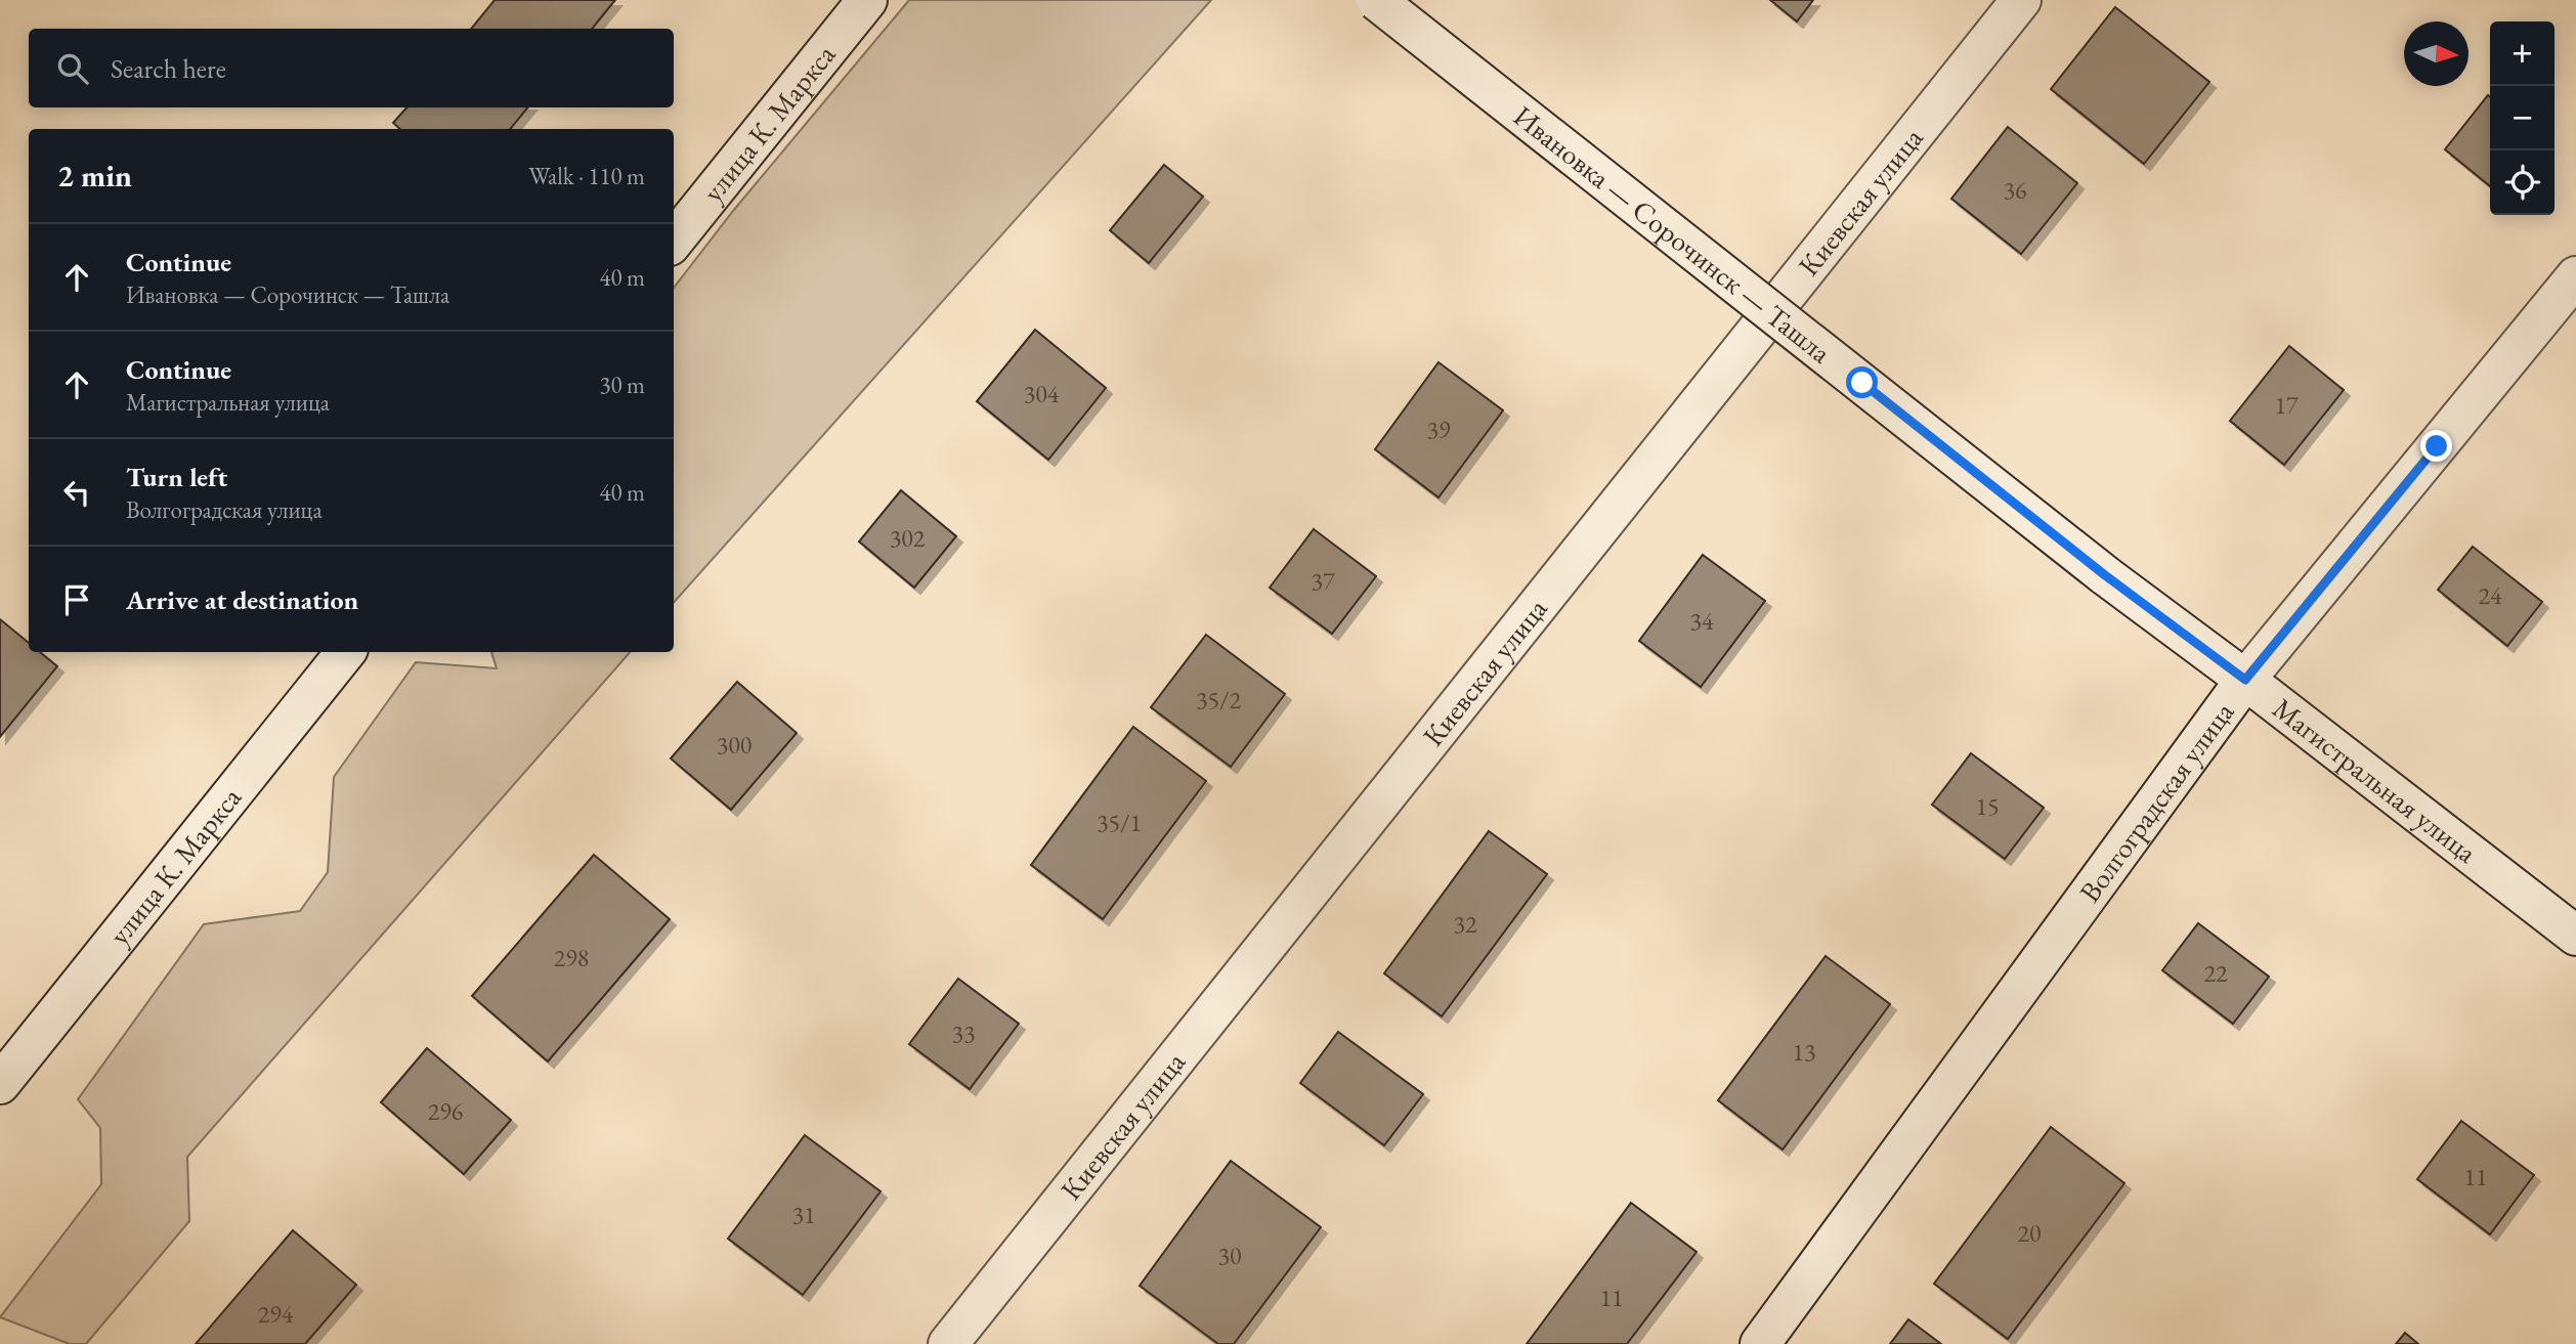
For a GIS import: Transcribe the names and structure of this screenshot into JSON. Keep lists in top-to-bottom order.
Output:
{
  "streets": {
    "street": [
      "улица К. Маркса",
      "Киевская улица",
      "Ивановка — Сорочинск — Ташла",
      "Магистральная улица",
      "Волгоградская улица"
    ]
  },
  "crossings": [
    ["Ивановка — Сорочинск — Ташла", "Магистральная улица"],
    ["Магистральная улица", "Волгоградская улица"]
  ],
  "house_numbers": [
    "36",
    "304",
    "17",
    "39",
    "302",
    "37",
    "24",
    "34",
    "35/2",
    "300",
    "15",
    "35/1",
    "32",
    "298",
    "22",
    "33",
    "13",
    "296",
    "11",
    "31",
    "20",
    "30",
    "11",
    "294"
  ],
  "north": "right",
  "page": {
    "map_buttons": ["+", "−"],
    "search": "Search here",
    "heading": ["2 min", "Walk · 110 m"],
    "list": [
      ["Continue", "Ивановка — Сорочинск — Ташла", "40 m"],
      ["Continue", "Магистральная улица", "30 m"],
      ["Turn left", "Волгоградская улица", "40 m"],
      "Arrive at destination"
    ]
  }
}
